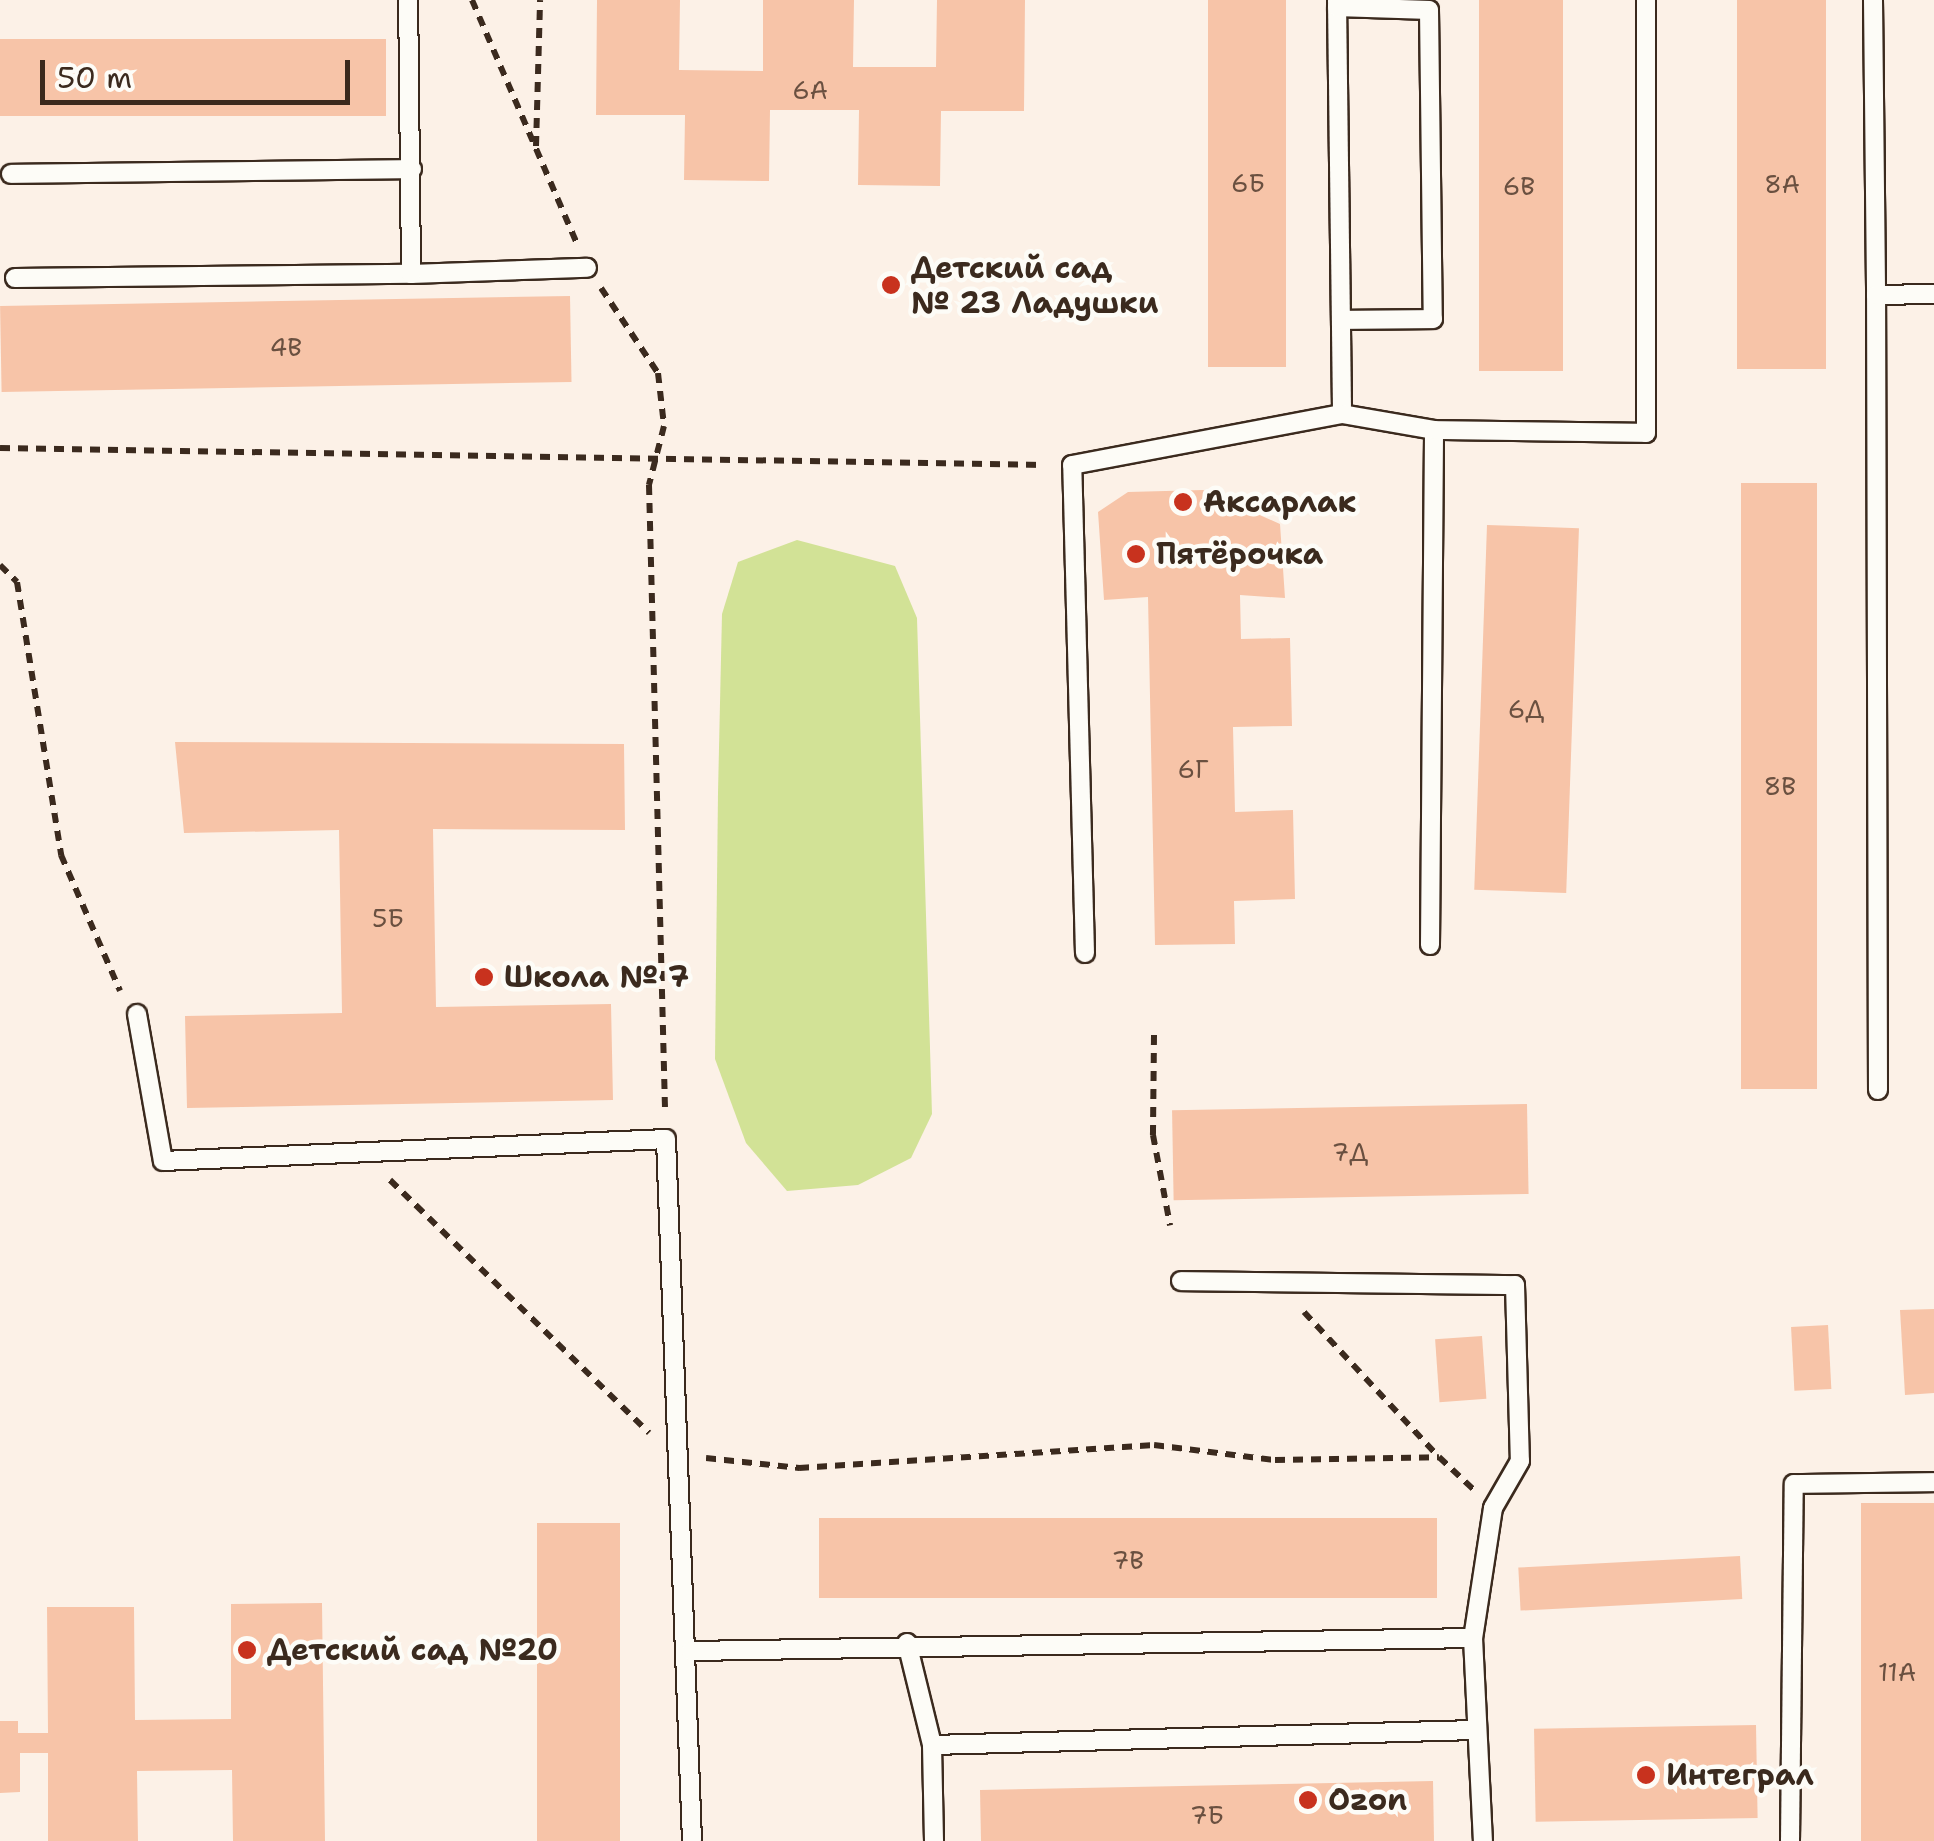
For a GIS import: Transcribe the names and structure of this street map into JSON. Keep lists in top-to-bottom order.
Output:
{
  "places": [
    "Детский сад № 23 Ладушки",
    "Аксарлак",
    "Пятёрочка",
    "Школа № 7",
    "Детский сад №20",
    "Интеграл",
    "Ozon"
  ],
  "house_numbers": [
    "6А",
    "6Б",
    "8А",
    "6В",
    "4В",
    "6Д",
    "6Г",
    "8В",
    "5Б",
    "7Д",
    "7В",
    "11А",
    "7Б"
  ],
  "scale_bar": "50 m"
}
